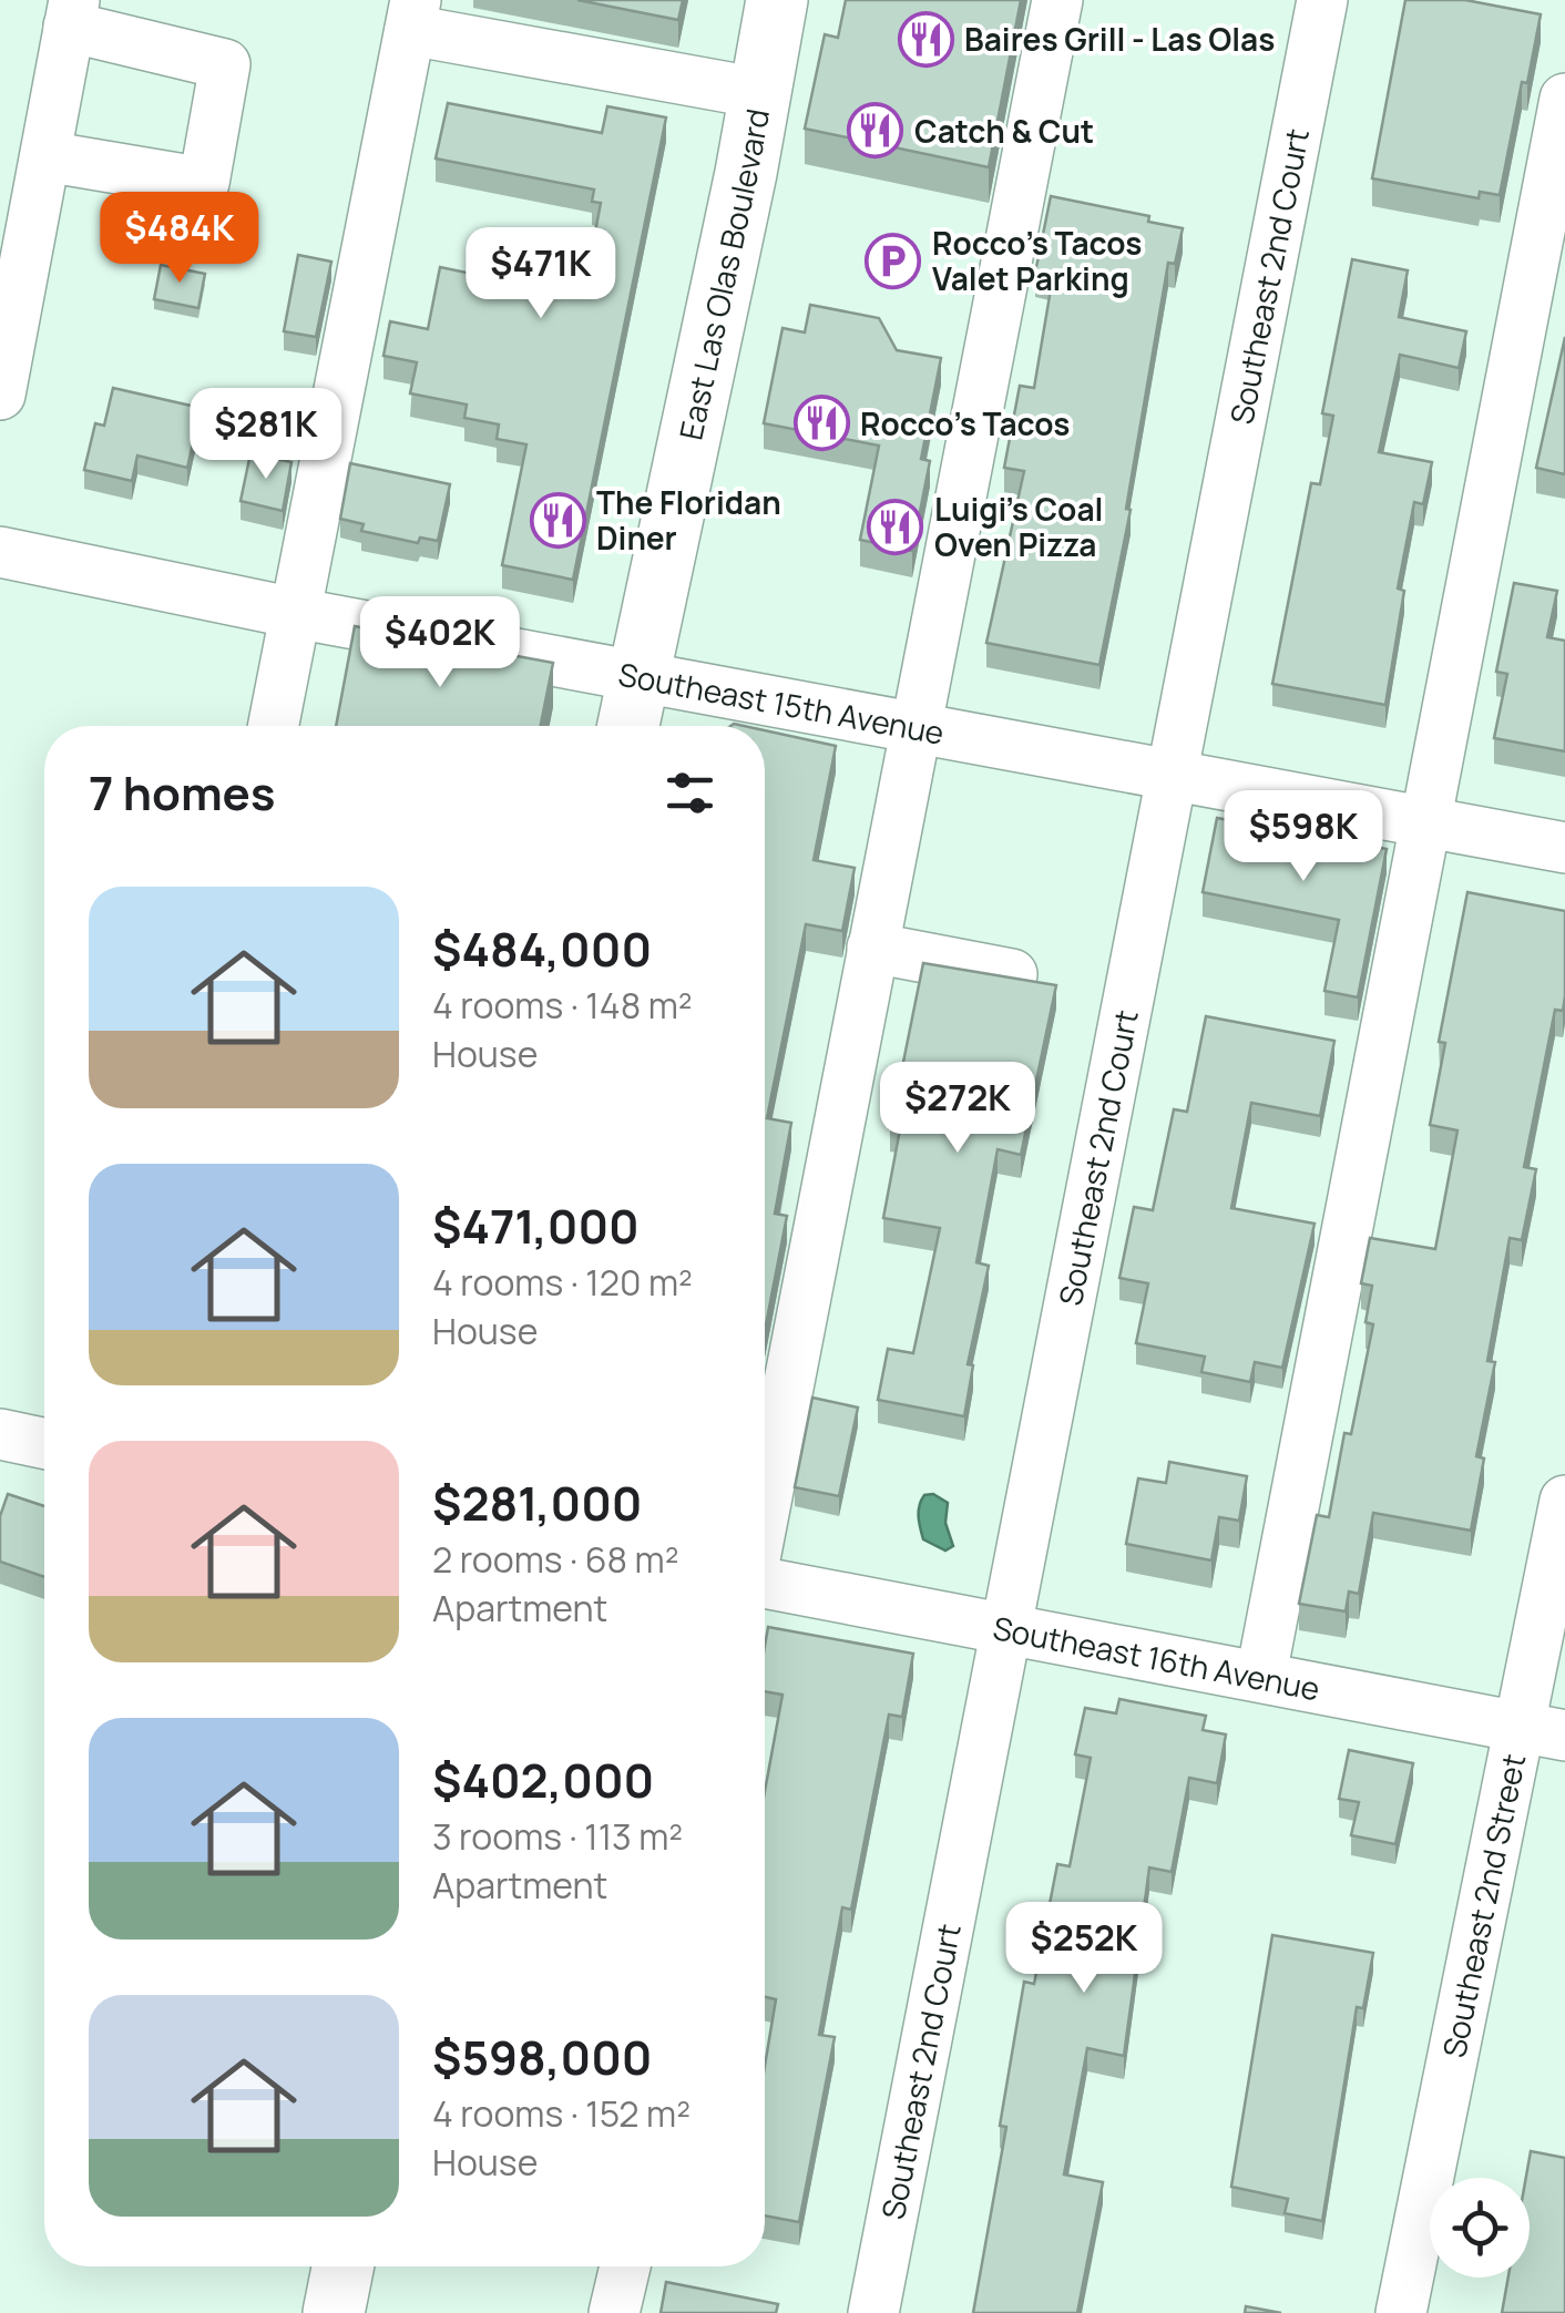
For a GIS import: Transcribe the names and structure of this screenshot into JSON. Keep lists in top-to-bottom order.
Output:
{
  "streets": {
    "main road": ["East Las Olas Boulevard"],
    "street": [
      "Southeast 2nd Court",
      "Southeast 15th Avenue",
      "Southeast 16th Avenue",
      "Southeast 2nd Street"
    ]
  },
  "crossings": [
    ["East Las Olas Boulevard", "Southeast 15th Avenue"],
    ["Southeast 2nd Court", "Southeast 15th Avenue"],
    ["Southeast 2nd Court", "Southeast 16th Avenue"],
    ["Southeast 16th Avenue", "Southeast 2nd Street"]
  ],
  "places": {
    "restaurant": [
      "Baires Grill - Las Olas",
      "Catch & Cut",
      "Rocco's Tacos",
      "The Floridan Diner",
      "Luigi's Coal Oven Pizza"
    ],
    "parking": ["Rocco's Tacos Valet Parking"]
  },
  "page": {
    "price": [
      "$484K",
      "$471K",
      "$281K",
      "$402K",
      "$598K",
      "$272K",
      "$252K"
    ],
    "heading": "7 homes",
    "list": [
      {
        "name": "$484,000",
        "note": "4 rooms · 148 m² · House"
      },
      {
        "name": "$471,000",
        "note": "4 rooms · 120 m² · House"
      },
      {
        "name": "$281,000",
        "note": "2 rooms · 68 m² · Apartment"
      },
      {
        "name": "$402,000",
        "note": "3 rooms · 113 m² · Apartment"
      },
      {
        "name": "$598,000",
        "note": "4 rooms · 152 m² · House"
      }
    ]
  }
}
